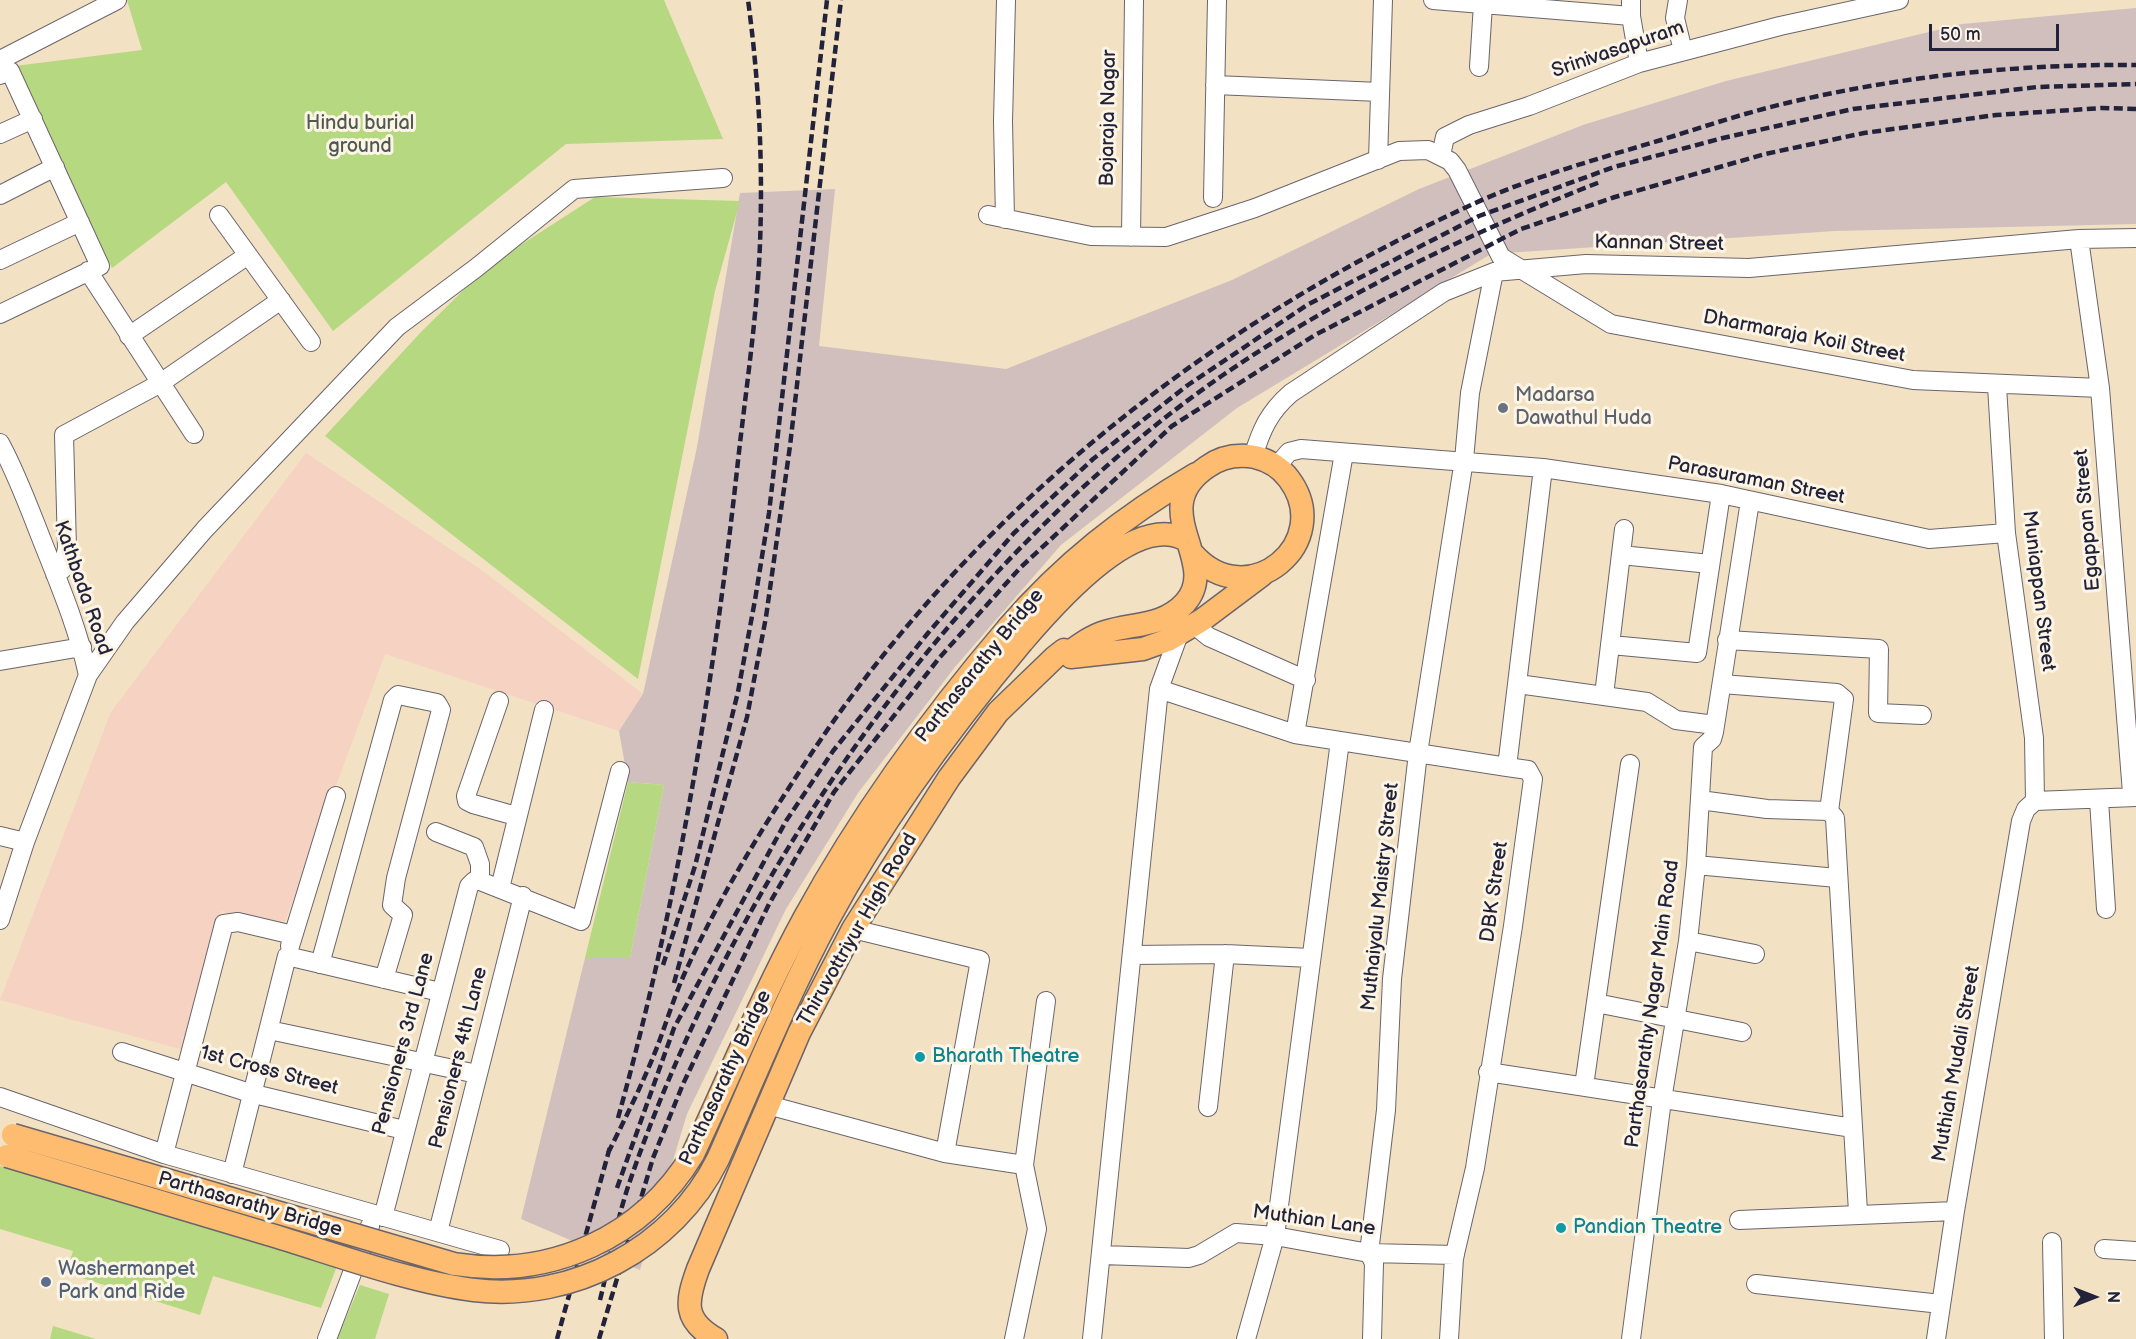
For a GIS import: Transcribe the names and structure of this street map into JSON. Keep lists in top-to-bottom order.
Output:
{
  "streets": {
    "main road": ["Parthasarathy Bridge", "Thiruvottriyur High Road"],
    "street": [
      "Srinivasapuram",
      "Bojaraja Nagar",
      "Kannan Street",
      "Dharmaraja Koil Street",
      "Parasuraman Street",
      "Egappan Street",
      "Kathbada Road",
      "Muniappan Street",
      "DBK Street",
      "Muthaiyalu Maistry Street",
      "Parthasarathy Nagar Main Road",
      "Pensioners 3rd Lane",
      "Pensioners 4th Lane",
      "Muthiah Mudali Street",
      "1st Cross Street",
      "Muthian Lane"
    ]
  },
  "crossings": [
    ["Srinivasapuram", "Dharmaraja Koil Street"],
    ["Kannan Street", "Dharmaraja Koil Street"],
    ["Kannan Street", "Parasuraman Street"],
    ["Kannan Street", "Egappan Street"],
    ["Kannan Street", "Parthasarathy Bridge"],
    ["Kannan Street", "Muthaiyalu Maistry Street"],
    ["Kannan Street", "Thiruvottriyur High Road"],
    ["Dharmaraja Koil Street", "Egappan Street"],
    ["Dharmaraja Koil Street", "Muniappan Street"],
    ["Parasuraman Street", "Muniappan Street"],
    ["Parasuraman Street", "Parthasarathy Bridge"],
    ["Parasuraman Street", "Muthaiyalu Maistry Street"],
    ["Parasuraman Street", "Thiruvottriyur High Road"],
    ["Parasuraman Street", "Parthasarathy Nagar Main Road"],
    ["Muniappan Street", "Muthiah Mudali Street"],
    ["Parthasarathy Bridge", "Thiruvottriyur High Road"],
    ["DBK Street", "Muthaiyalu Maistry Street"],
    ["DBK Street", "Muthian Lane"],
    ["Muthaiyalu Maistry Street", "Muthian Lane"],
    ["Pensioners 3rd Lane", "1st Cross Street"]
  ],
  "parks": ["Hindu burial ground"],
  "places": [
    "Madarsa Dawathul Huda",
    "Bharath Theatre",
    "Pandian Theatre",
    "Washermanpet Park and Ride"
  ],
  "scale_bar": "50 m",
  "north": "right"
}
